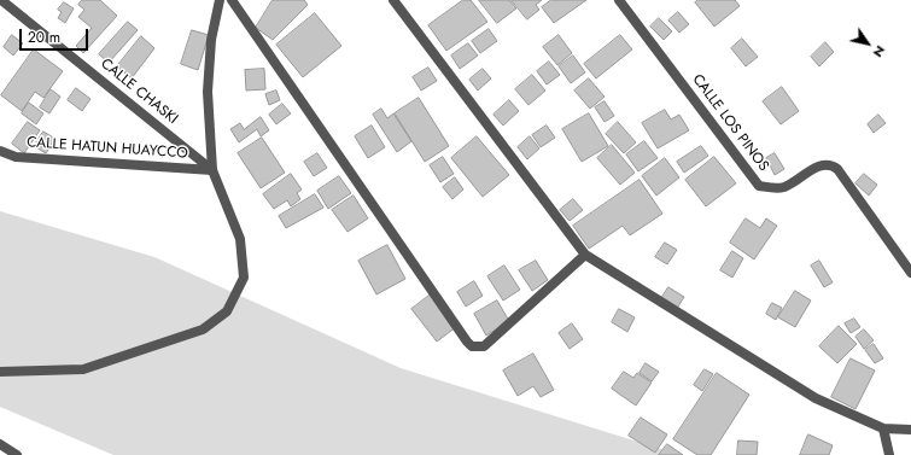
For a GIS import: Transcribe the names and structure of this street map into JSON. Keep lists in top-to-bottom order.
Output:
{
  "streets": {
    "street": ["CALLE CHASKI", "CALLE LOS PINOS", "CALLE HATUN HUAYCCO"]
  },
  "crossings": [
    ["CALLE CHASKI", "CALLE HATUN HUAYCCO"]
  ],
  "scale_bar": "20 m",
  "north": "bottom right"
}
